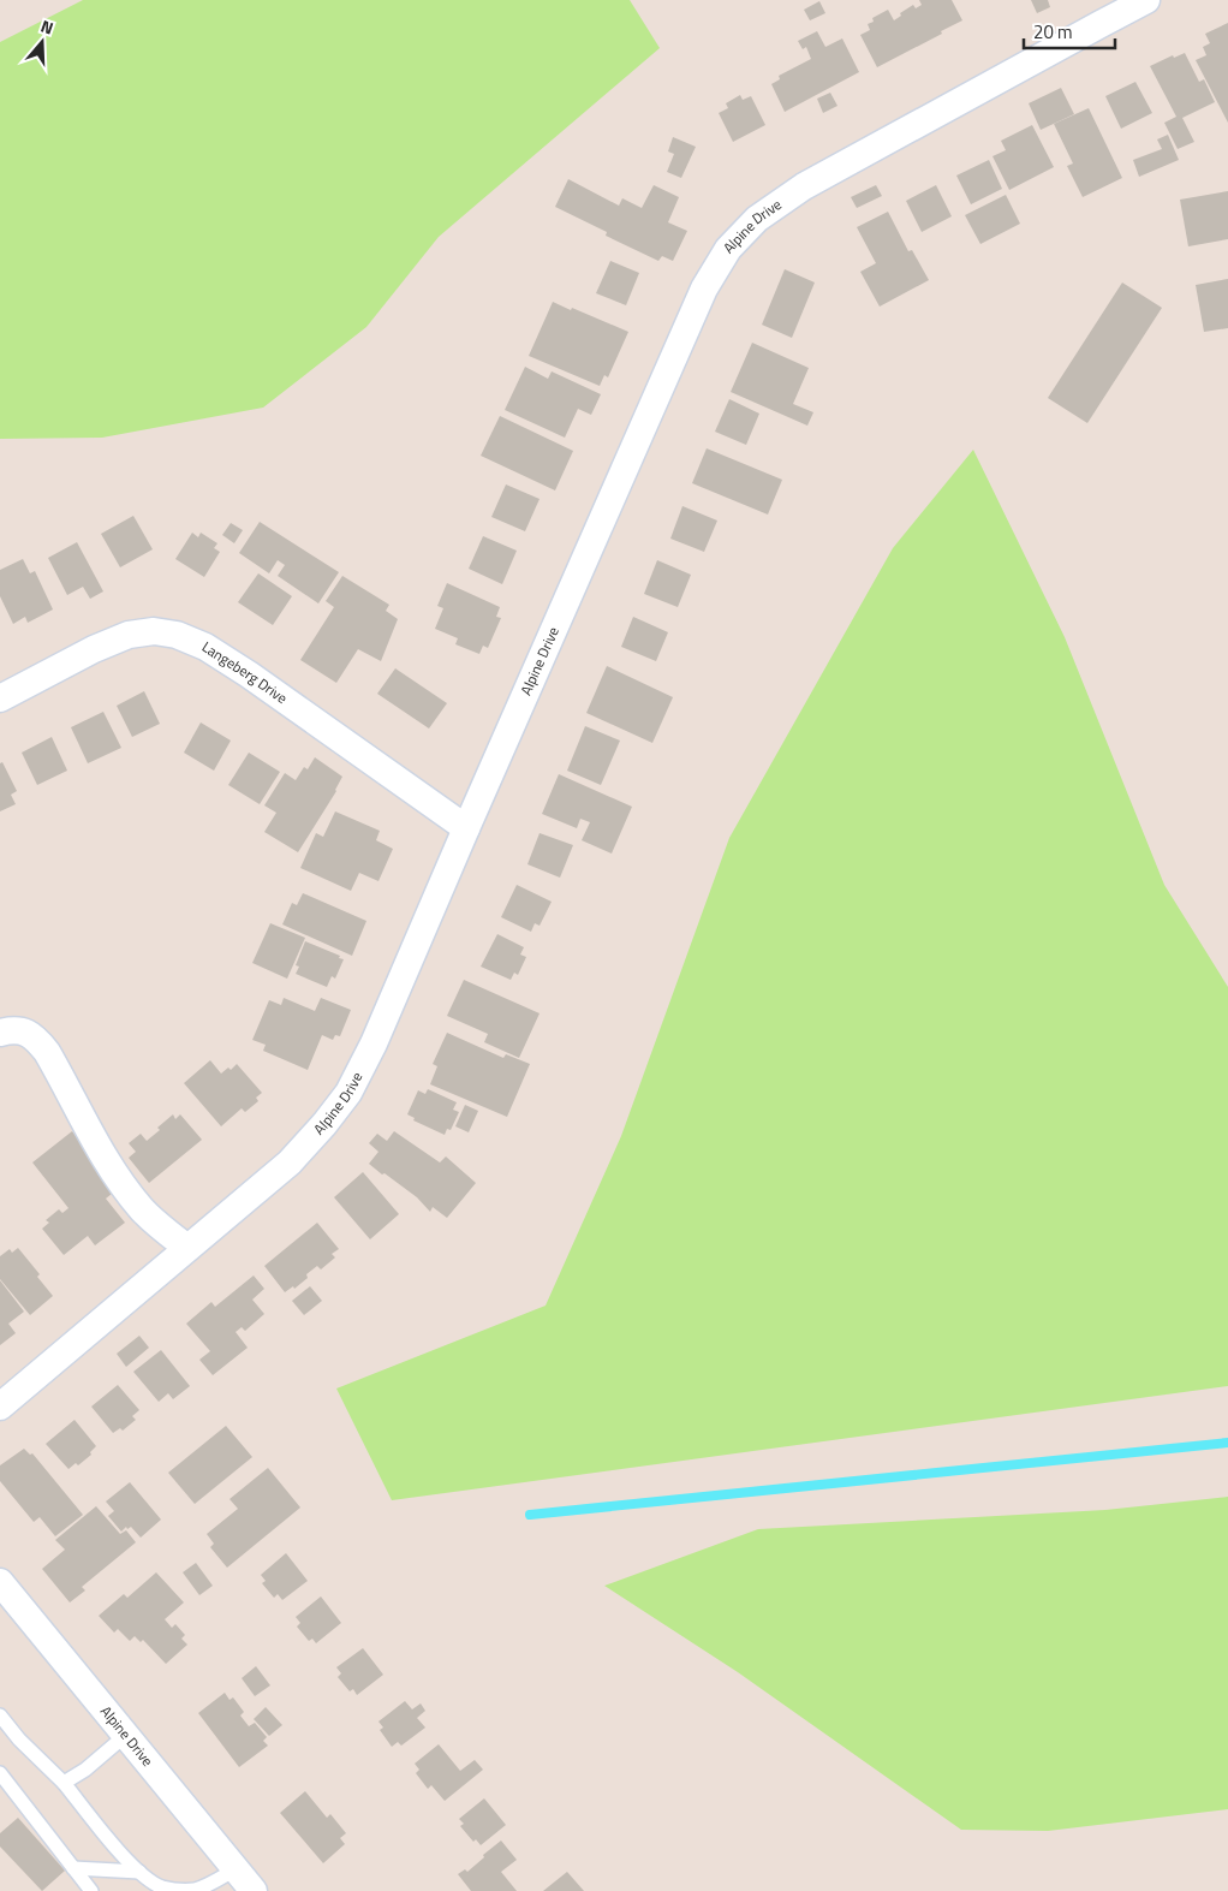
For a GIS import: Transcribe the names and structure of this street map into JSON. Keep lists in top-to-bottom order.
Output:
{
  "streets": {
    "street": ["Alpine Drive", "Langeberg Drive"]
  },
  "crossings": [
    ["Alpine Drive", "Langeberg Drive"]
  ],
  "scale_bar": "20 m",
  "north": "top"
}
